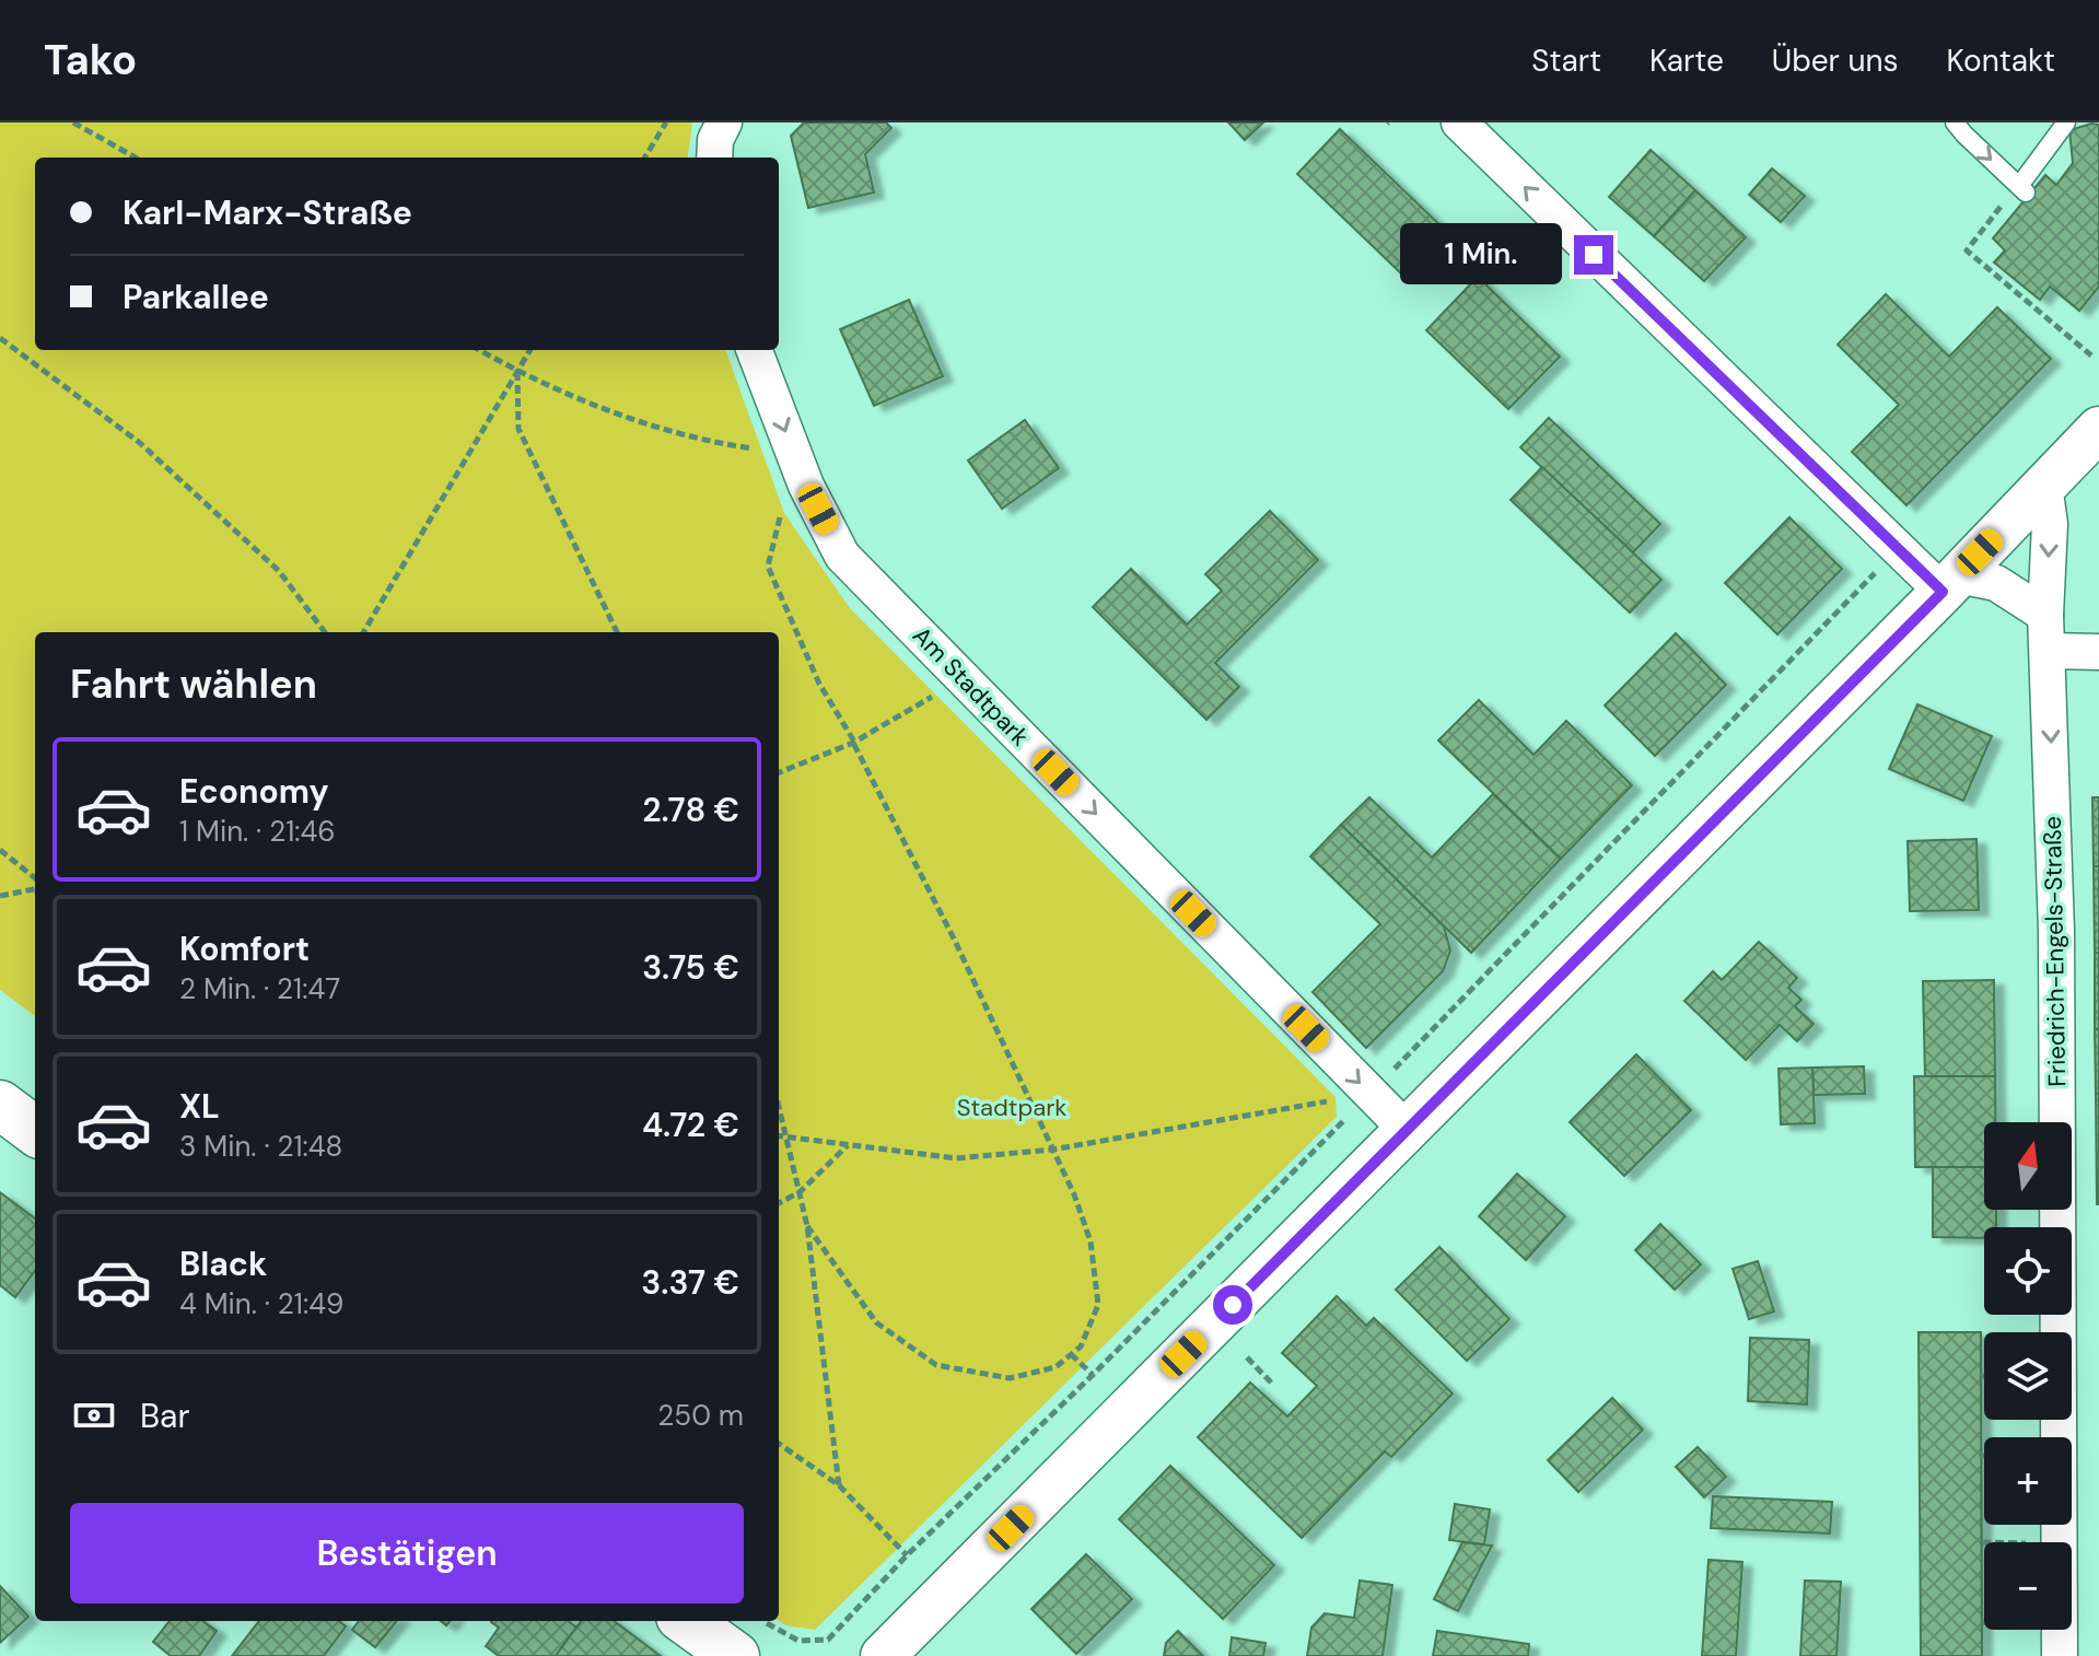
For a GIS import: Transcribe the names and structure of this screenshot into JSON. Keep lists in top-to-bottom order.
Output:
{
  "streets": {
    "street": ["Am Stadtpark", "Friedrich-Engels-Straße"]
  },
  "one_way": ["Am Stadtpark", "Friedrich-Engels-Straße"],
  "parks": ["Stadtpark"],
  "north": "top",
  "page": {
    "header": "Tako",
    "nav": [
      "Start",
      "Karte",
      "Über uns",
      "Kontakt"
    ],
    "banner": ["Karl-Marx-Straße", "Parkallee"],
    "bubble": "1 Min.",
    "heading": "Fahrt wählen",
    "list": [
      {
        "name": "Economy",
        "note": "1 Min. · 21:46",
        "value": "2.78 €"
      },
      {
        "name": "Komfort",
        "note": "2 Min. · 21:47",
        "value": "3.75 €"
      },
      {
        "name": "XL",
        "note": "3 Min. · 21:48",
        "value": "4.72 €"
      },
      {
        "name": "Black",
        "note": "4 Min. · 21:49",
        "value": "3.37 €"
      }
    ],
    "map_buttons": ["+", "−"],
    "pay": ["Bar", "250 m"],
    "buttons": "Bestätigen"
  }
}
